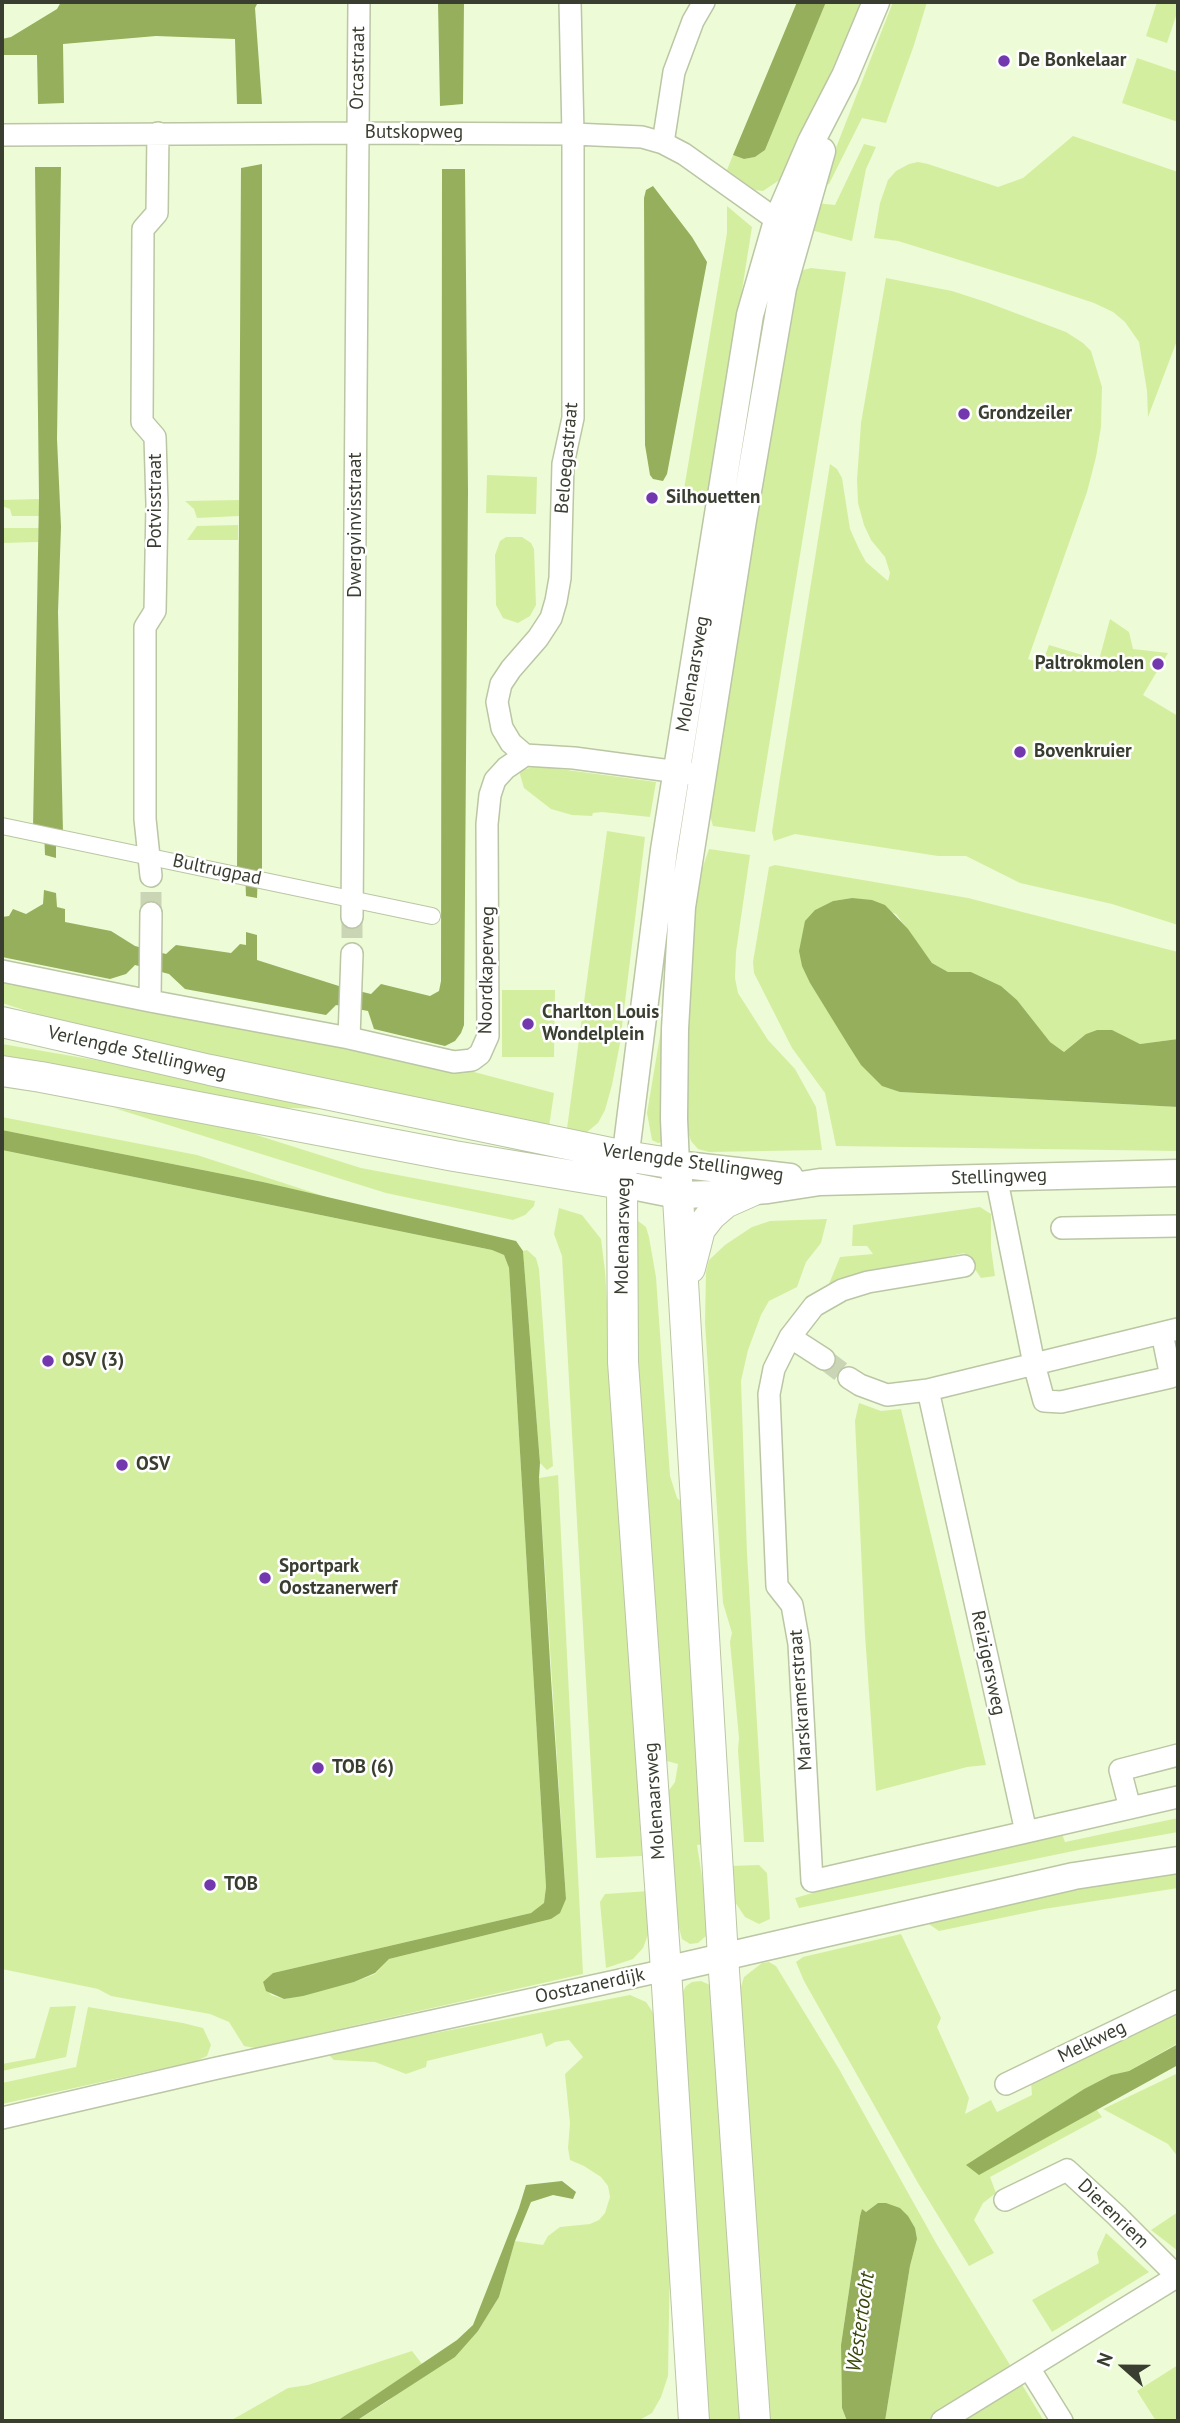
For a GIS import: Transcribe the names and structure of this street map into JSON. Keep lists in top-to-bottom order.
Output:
{
  "streets": {
    "main road": ["Molenaarsweg", "Verlengde Stellingweg"],
    "street": [
      "Orcastraat",
      "Butskopweg",
      "Beloegastraat",
      "Potvisstraat",
      "Dwergvinvisstraat",
      "Bultrugpad",
      "Noordkaperweg",
      "Stellingweg",
      "Reizigersweg",
      "Marskramerstraat",
      "Oostzanerdijk",
      "Melkweg",
      "Dierenriem"
    ]
  },
  "crossings": [
    ["Orcastraat", "Butskopweg"],
    ["Orcastraat", "Dwergvinvisstraat"],
    ["Butskopweg", "Beloegastraat"],
    ["Butskopweg", "Potvisstraat"],
    ["Butskopweg", "Dwergvinvisstraat"],
    ["Butskopweg", "Molenaarsweg"],
    ["Beloegastraat", "Noordkaperweg"],
    ["Potvisstraat", "Bultrugpad"],
    ["Dwergvinvisstraat", "Bultrugpad"],
    ["Molenaarsweg", "Verlengde Stellingweg"],
    ["Molenaarsweg", "Oostzanerdijk"],
    ["Verlengde Stellingweg", "Stellingweg"],
    ["Reizigersweg", "Marskramerstraat"]
  ],
  "water": ["Westertocht"],
  "places": [
    "De Bonkelaar",
    "Grondzeiler",
    "Silhouetten",
    "Paltrokmolen",
    "Bovenkruier",
    "Charlton Louis Wondelplein",
    "OSV (3)",
    "OSV",
    "Sportpark Oostzanerwerf",
    "TOB (6)",
    "TOB"
  ],
  "north": "left"
}
